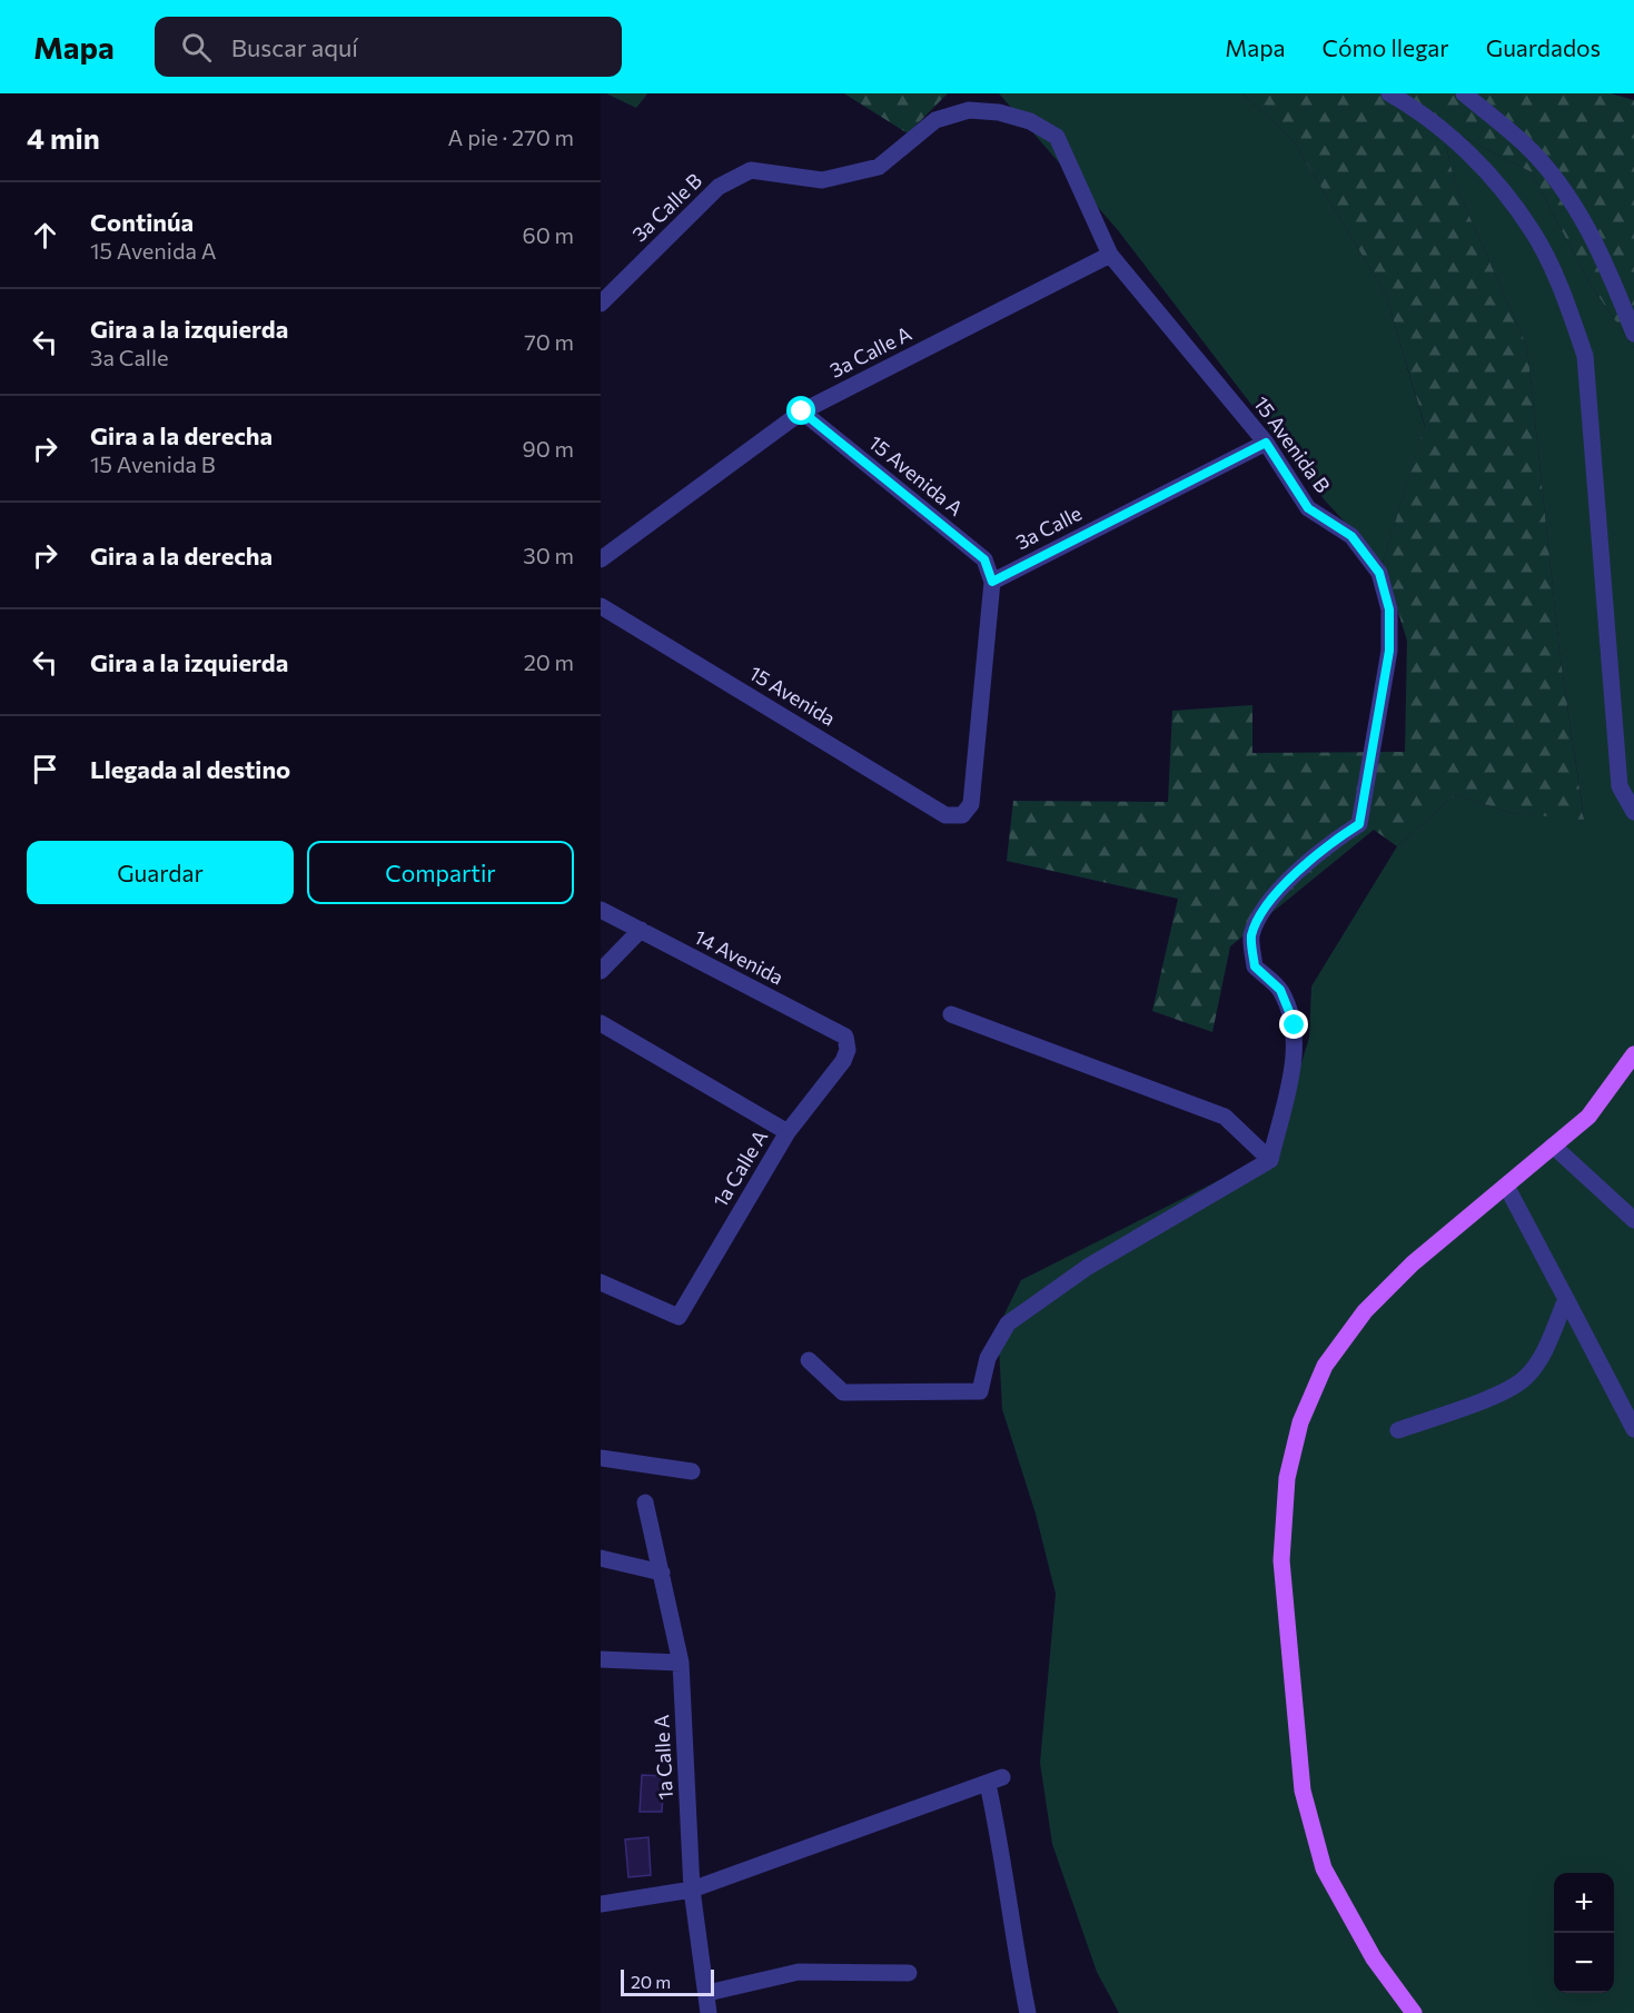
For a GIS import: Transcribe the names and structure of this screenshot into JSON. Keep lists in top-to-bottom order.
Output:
{
  "streets": {
    "street": [
      "3a Calle B",
      "3a Calle A",
      "15 Avenida B",
      "15 Avenida A",
      "3a Calle",
      "15 Avenida",
      "14 Avenida",
      "1a Calle A"
    ]
  },
  "crossings": [
    ["3a Calle B", "15 Avenida B"],
    ["3a Calle A", "15 Avenida B"],
    ["3a Calle A", "15 Avenida A"],
    ["15 Avenida B", "3a Calle"],
    ["15 Avenida A", "3a Calle"],
    ["15 Avenida A", "15 Avenida"],
    ["3a Calle", "15 Avenida"],
    ["14 Avenida", "1a Calle A"]
  ],
  "scale_bar": "20 m",
  "page": {
    "header": "Mapa",
    "search": "Buscar aquí",
    "nav": ["Mapa", "Cómo llegar", "Guardados"],
    "heading": ["4 min", "A pie · 270 m"],
    "list": [
      ["Continúa", "15 Avenida A", "60 m"],
      ["Gira a la izquierda", "3a Calle", "70 m"],
      ["Gira a la derecha", "15 Avenida B", "90 m"],
      ["Gira a la derecha", "30 m"],
      ["Gira a la izquierda", "20 m"],
      "Llegada al destino"
    ],
    "buttons": ["Guardar", "Compartir"],
    "map_buttons": ["+", "−"],
    "scale": "20 m"
  }
}
